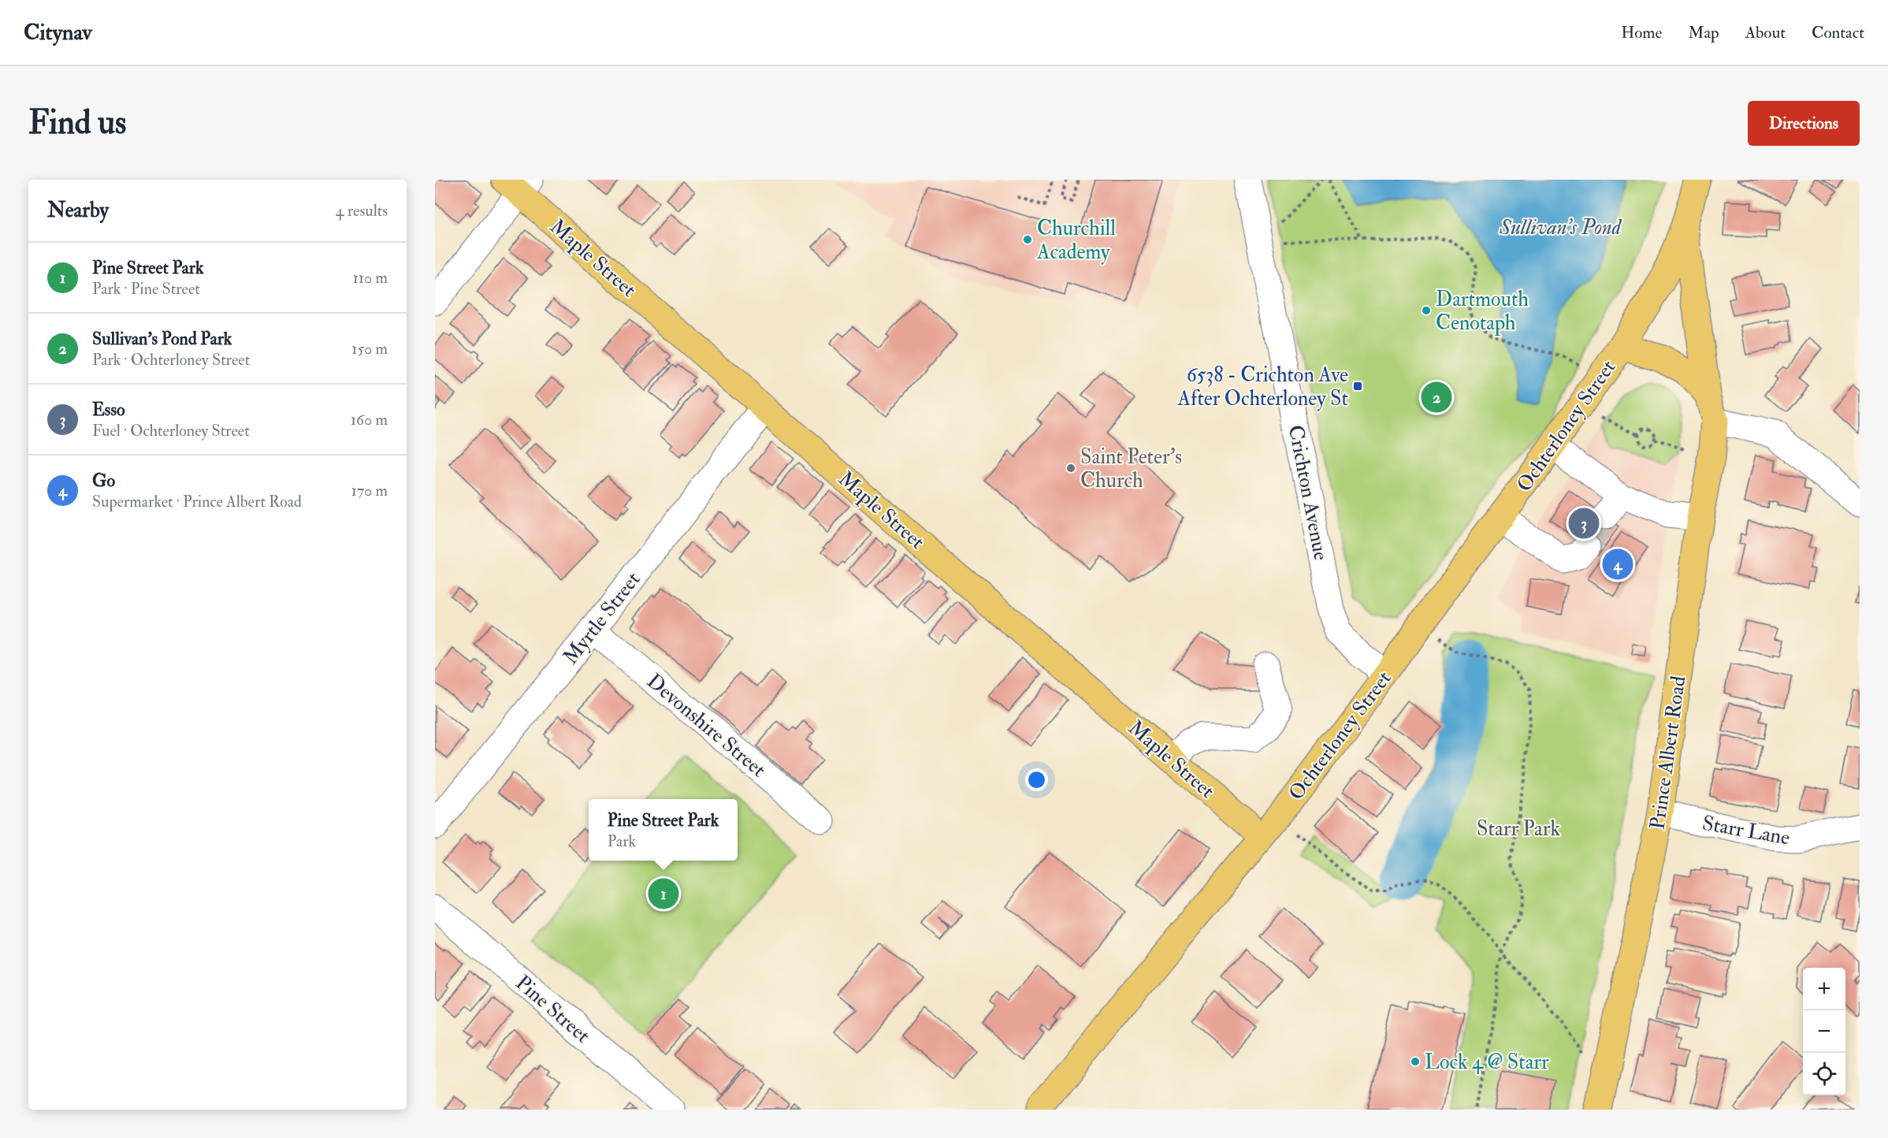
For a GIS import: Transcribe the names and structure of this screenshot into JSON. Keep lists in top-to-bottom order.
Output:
{
  "streets": {
    "main road": ["Maple Street", "Ochterloney Street", "Prince Albert Road"],
    "street": [
      "Crichton Avenue",
      "Myrtle Street",
      "Devonshire Street",
      "Starr Lane",
      "Pine Street"
    ]
  },
  "crossings": [
    ["Maple Street", "Ochterloney Street"],
    ["Maple Street", "Myrtle Street"],
    ["Ochterloney Street", "Crichton Avenue"],
    ["Ochterloney Street", "Prince Albert Road"],
    ["Myrtle Street", "Devonshire Street"],
    ["Prince Albert Road", "Starr Lane"]
  ],
  "water": ["Sullivan's Pond"],
  "parks": ["Starr Park"],
  "places": {
    "other": [
      "Churchill Academy",
      "Dartmouth Cenotaph",
      "Saint Peter's Church",
      "Lock 4 @ Starr"
    ],
    "transit": ["6538 - Crichton Ave After Ochterloney St"]
  },
  "page": {
    "header": "Citynav",
    "nav": [
      "Home",
      "Map",
      "About",
      "Contact"
    ],
    "buttons": "Directions",
    "title": "Find us",
    "heading": ["Nearby", "4 results"],
    "list": [
      {
        "mark": "1",
        "name": "Pine Street Park",
        "note": "Park · Pine Street",
        "value": "110 m"
      },
      {
        "mark": "2",
        "name": "Sullivan's Pond Park",
        "note": "Park · Ochterloney Street",
        "value": "150 m"
      },
      {
        "mark": "3",
        "name": "Esso",
        "note": "Fuel · Ochterloney Street",
        "value": "160 m"
      },
      {
        "mark": "4",
        "name": "Go",
        "note": "Supermarket · Prince Albert Road",
        "value": "170 m"
      }
    ],
    "pins": [
      "2",
      "3",
      "4",
      "1"
    ],
    "popup": ["Pine Street Park", "Park"],
    "map_buttons": ["+", "−"]
  }
}
